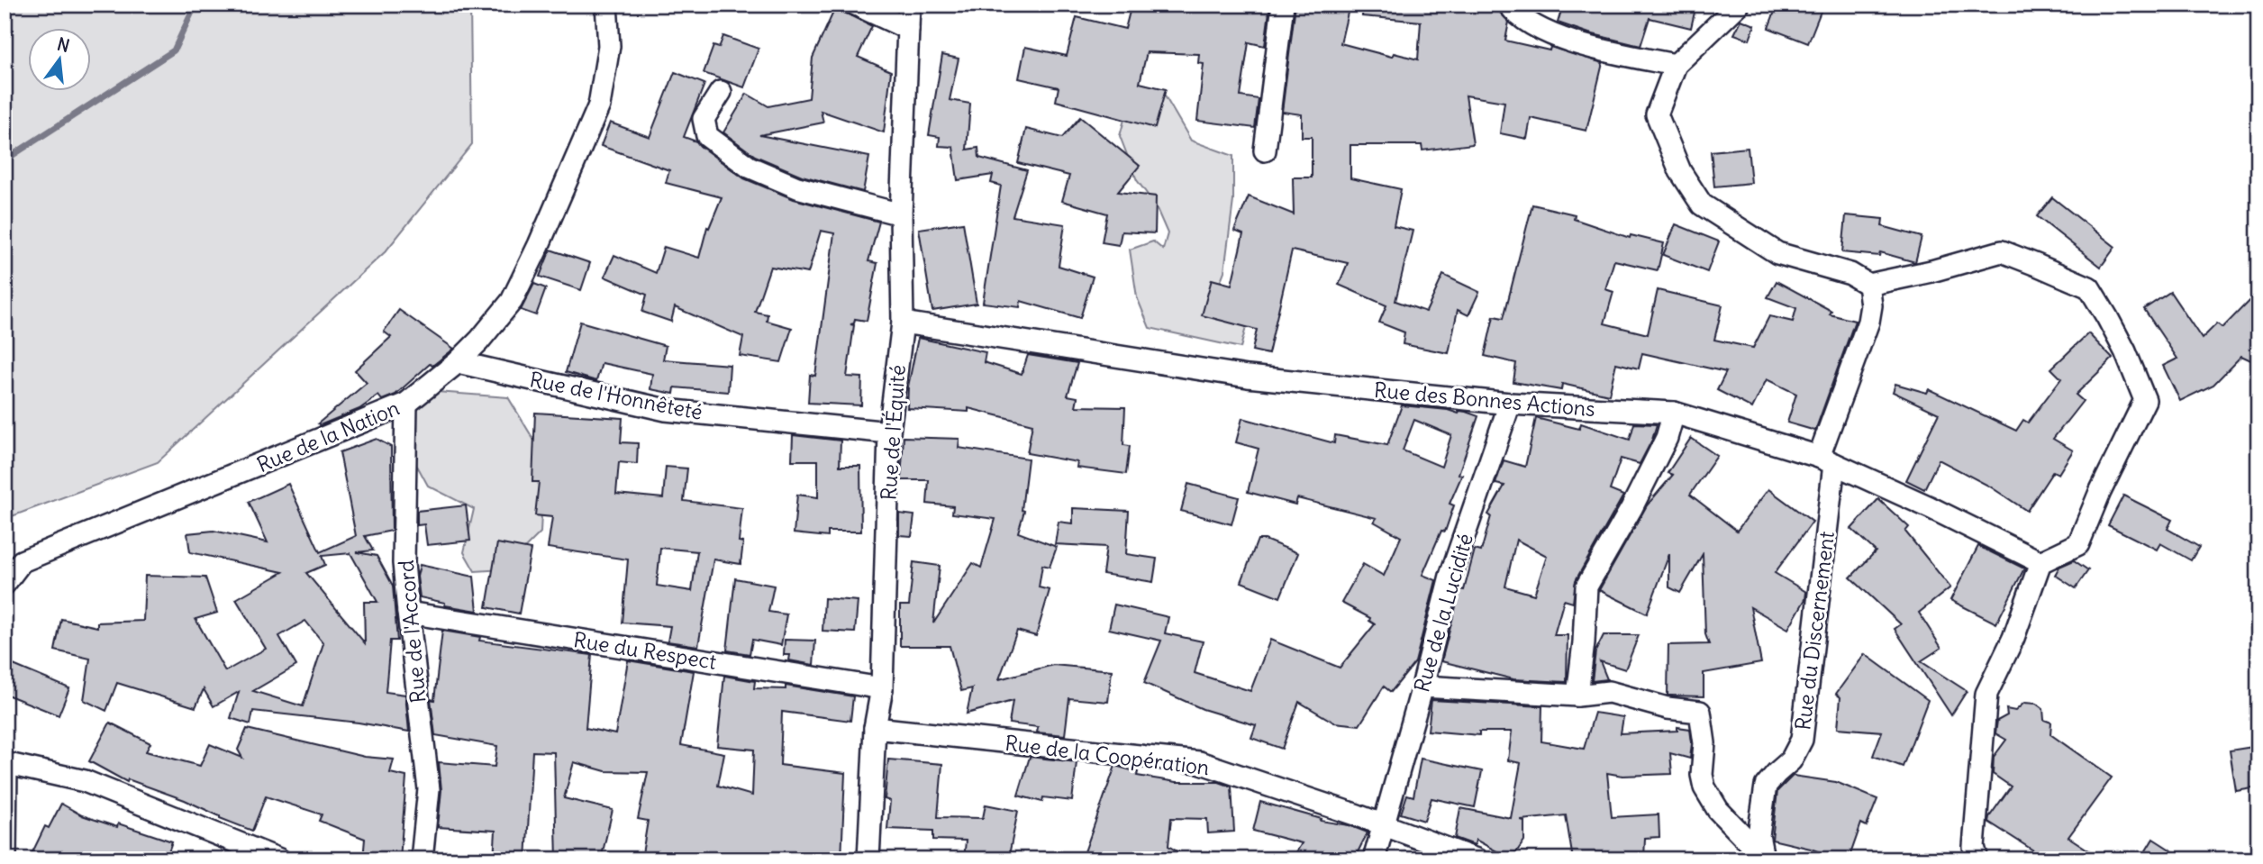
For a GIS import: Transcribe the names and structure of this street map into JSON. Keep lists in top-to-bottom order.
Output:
{
  "streets": {
    "street": [
      "Rue de l'Honnêteté",
      "Rue des Bonnes Actions",
      "Rue de l'Équité",
      "Rue de la Nation",
      "Rue de la Lucidité",
      "Rue du Discernement",
      "Rue de l'Accord",
      "Rue du Respect",
      "Rue de la Coopération"
    ]
  },
  "crossings": [
    ["Rue de l'Honnêteté", "Rue de l'Équité"],
    ["Rue de l'Honnêteté", "Rue de la Nation"],
    ["Rue des Bonnes Actions", "Rue de l'Équité"],
    ["Rue des Bonnes Actions", "Rue de la Lucidité"],
    ["Rue des Bonnes Actions", "Rue du Discernement"],
    ["Rue de l'Équité", "Rue du Respect"],
    ["Rue de l'Équité", "Rue de la Coopération"],
    ["Rue de la Nation", "Rue de l'Accord"],
    ["Rue de la Lucidité", "Rue de la Coopération"],
    ["Rue de l'Accord", "Rue du Respect"]
  ],
  "north": "top"
}
